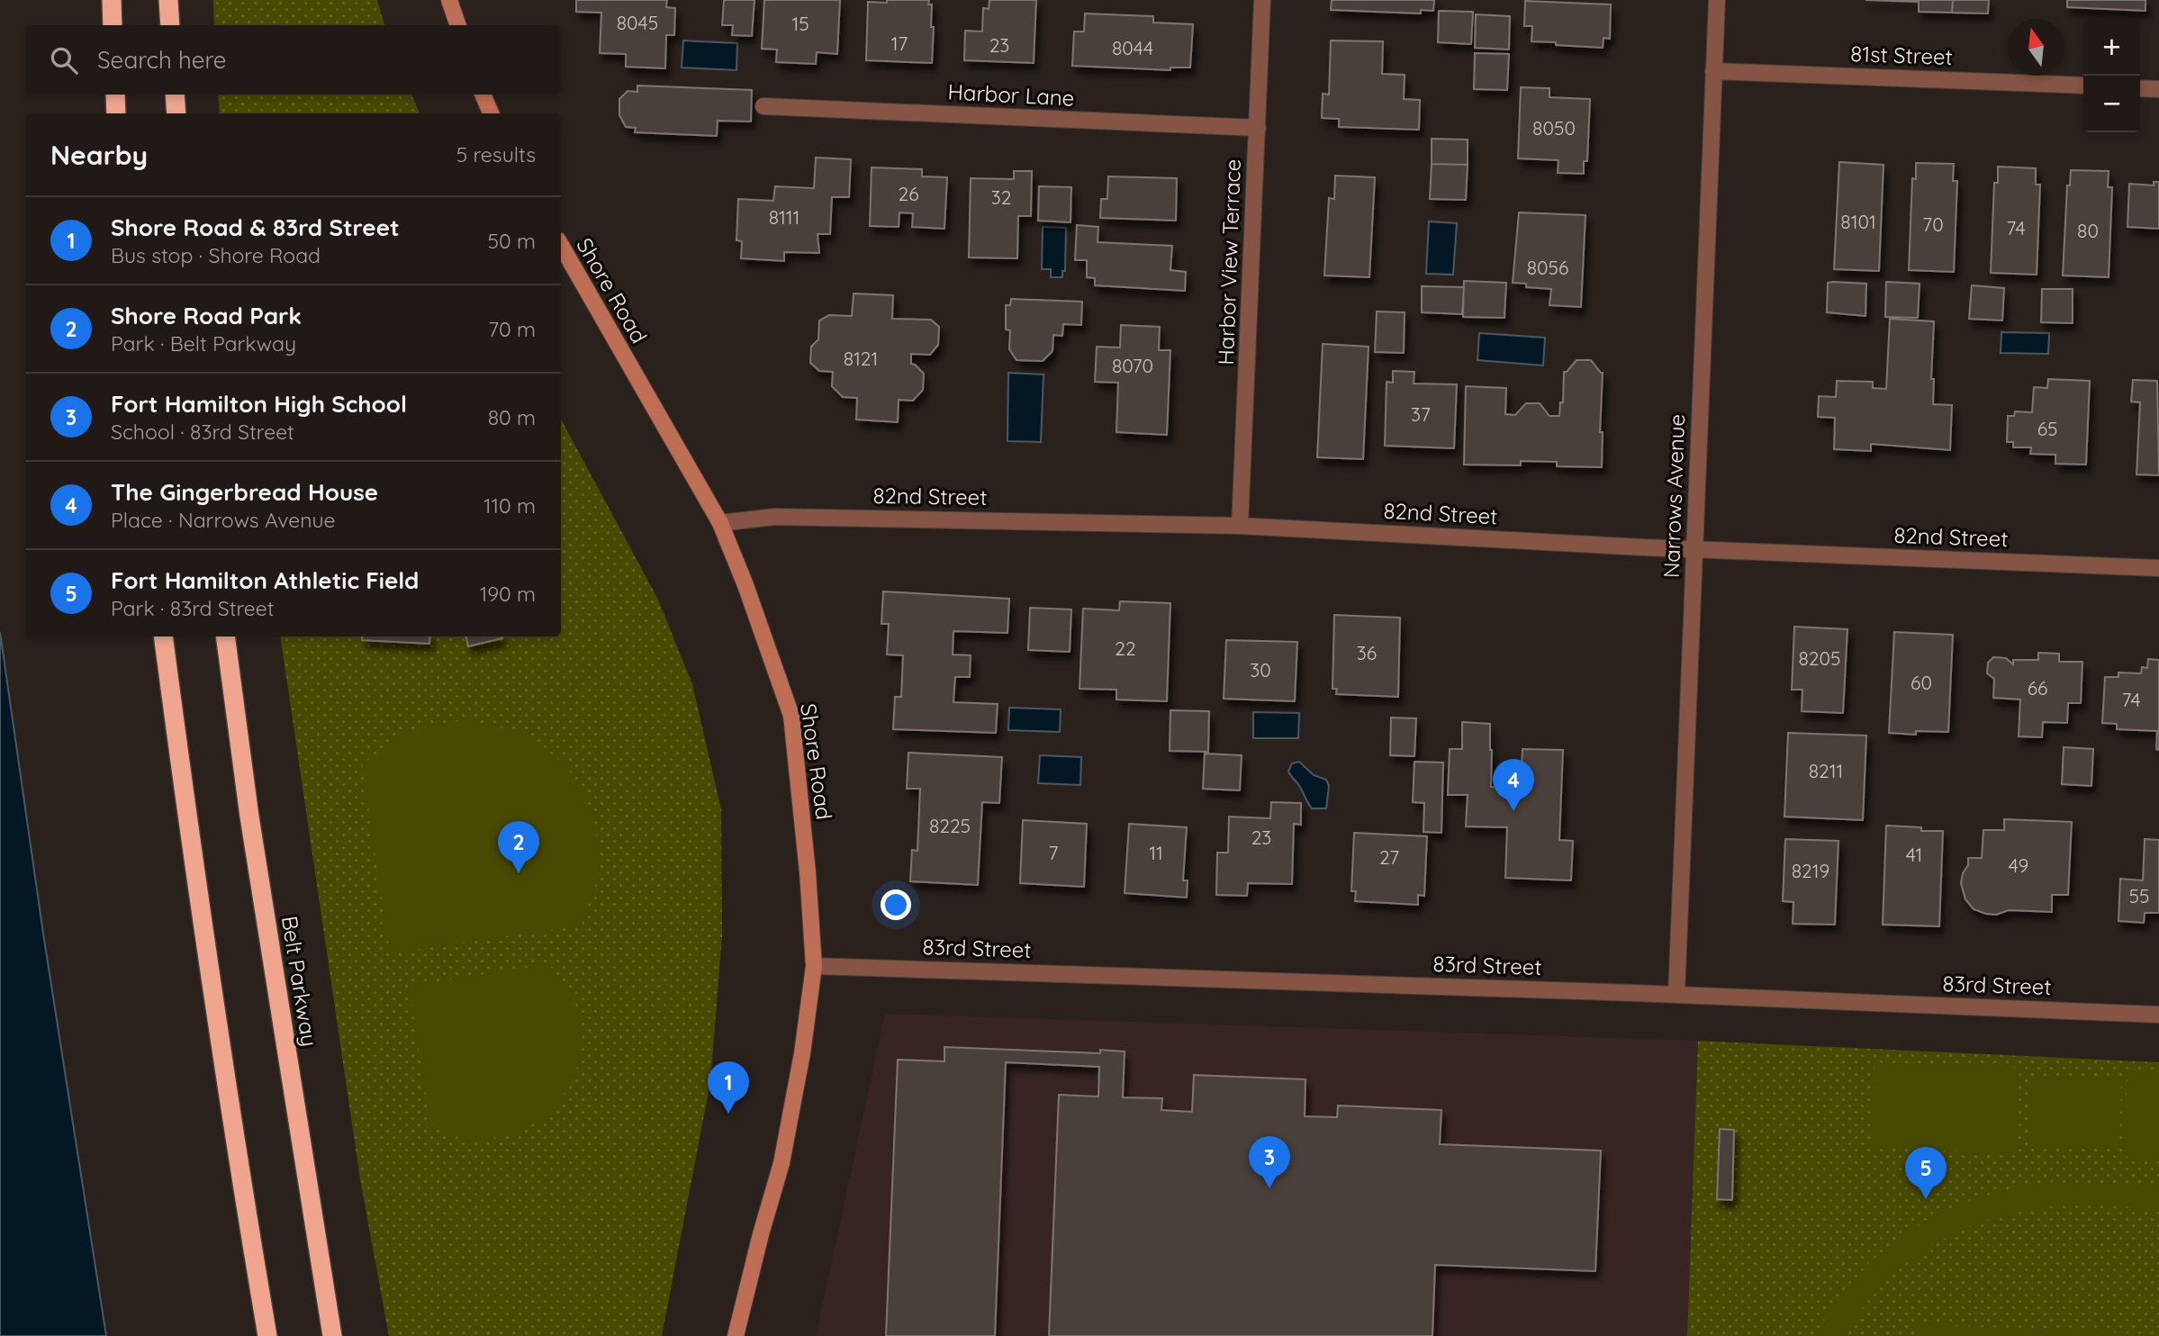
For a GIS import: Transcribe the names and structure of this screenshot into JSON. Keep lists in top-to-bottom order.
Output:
{
  "streets": {
    "highway": ["Belt Parkway"],
    "street": [
      "81st Street",
      "Harbor Lane",
      "Harbor View Terrace",
      "Shore Road",
      "Narrows Avenue",
      "82nd Street",
      "83rd Street"
    ]
  },
  "crossings": [
    ["81st Street", "Narrows Avenue"],
    ["Harbor Lane", "Harbor View Terrace"],
    ["Harbor View Terrace", "82nd Street"],
    ["Shore Road", "82nd Street"],
    ["Shore Road", "83rd Street"],
    ["Narrows Avenue", "82nd Street"],
    ["Narrows Avenue", "83rd Street"]
  ],
  "house_numbers": [
    "8045",
    "15",
    "17",
    "23",
    "8044",
    "8050",
    "26",
    "32",
    "8111",
    "8101",
    "70",
    "74",
    "80",
    "8056",
    "8121",
    "8070",
    "37",
    "65",
    "22",
    "36",
    "8205",
    "30",
    "60",
    "66",
    "74",
    "8211",
    "8225",
    "23",
    "7",
    "11",
    "41",
    "27",
    "49",
    "8219",
    "55"
  ],
  "north": "top",
  "page": {
    "map_buttons": ["+", "−"],
    "search": "Search here",
    "heading": ["Nearby", "5 results"],
    "list": [
      {
        "mark": "1",
        "name": "Shore Road & 83rd Street",
        "note": "Bus stop · Shore Road",
        "value": "50 m"
      },
      {
        "mark": "2",
        "name": "Shore Road Park",
        "note": "Park · Belt Parkway",
        "value": "70 m"
      },
      {
        "mark": "3",
        "name": "Fort Hamilton High School",
        "note": "School · 83rd Street",
        "value": "80 m"
      },
      {
        "mark": "4",
        "name": "The Gingerbread House",
        "note": "Place · Narrows Avenue",
        "value": "110 m"
      },
      {
        "mark": "5",
        "name": "Fort Hamilton Athletic Field",
        "note": "Park · 83rd Street",
        "value": "190 m"
      }
    ],
    "pins": [
      "4",
      "2",
      "1",
      "3",
      "5"
    ]
  }
}
